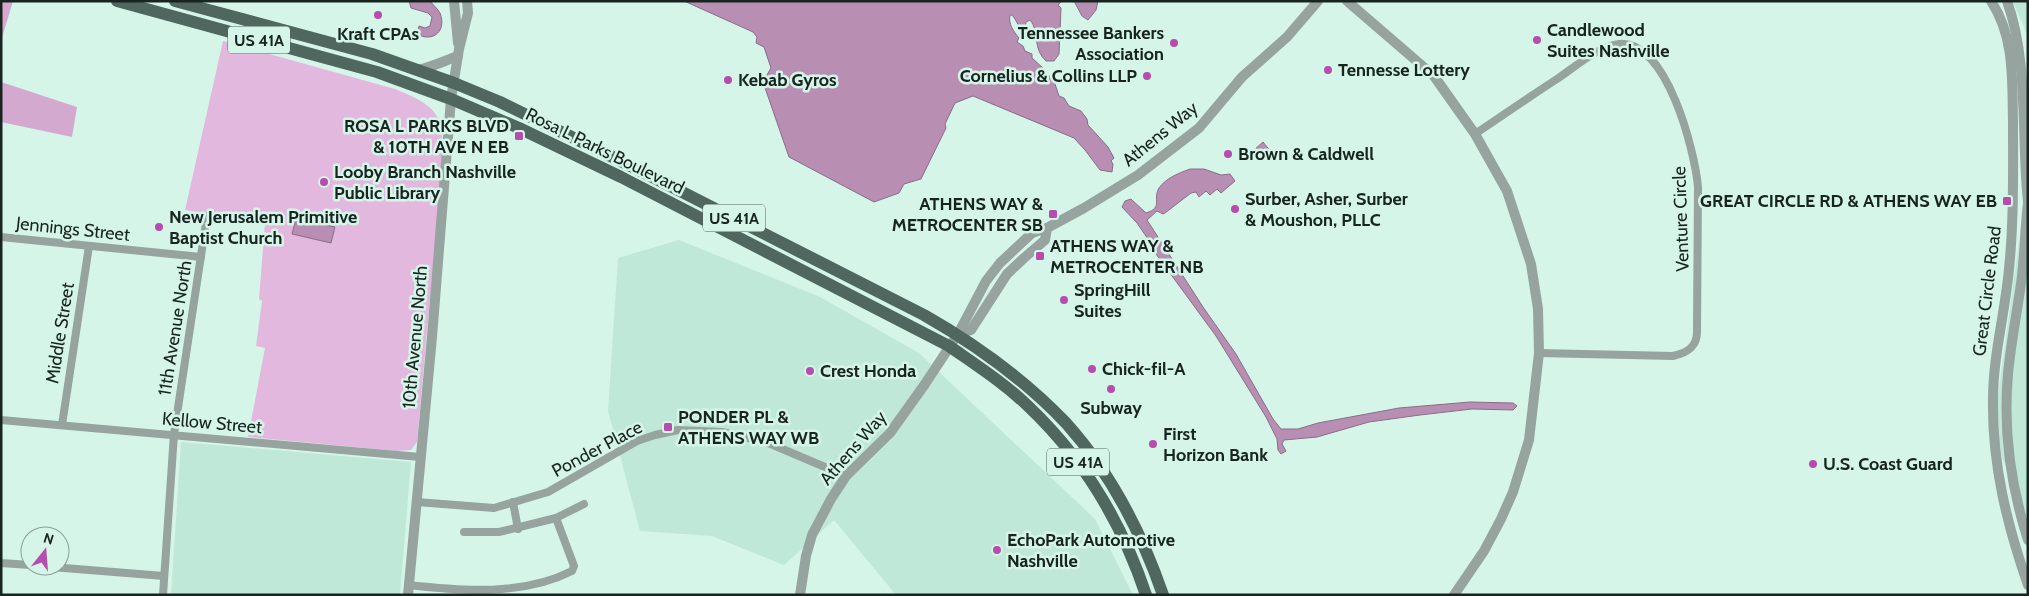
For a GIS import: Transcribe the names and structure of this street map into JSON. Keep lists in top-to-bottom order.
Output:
{
  "streets": {
    "main road": ["US 41A", "Rosa L Parks Boulevard"],
    "street": [
      "Athens Way",
      "Venture Circle",
      "Jennings Street",
      "Great Circle Road",
      "11th Avenue North",
      "Middle Street",
      "10th Avenue North",
      "Kellow Street",
      "Ponder Place"
    ]
  },
  "crossings": [
    ["Athens Way", "Rosa L Parks Boulevard"],
    ["Athens Way", "Ponder Place"],
    ["Rosa L Parks Boulevard", "10th Avenue North"],
    ["Jennings Street", "11th Avenue North"],
    ["Jennings Street", "Middle Street"],
    ["11th Avenue North", "Kellow Street"],
    ["Middle Street", "Kellow Street"],
    ["10th Avenue North", "Kellow Street"],
    ["10th Avenue North", "Ponder Place"]
  ],
  "places": {
    "other": [
      "Kraft CPAs",
      "Candlewood Suites Nashville",
      "Tennessee Bankers Association",
      "Tennesse Lottery",
      "Cornelius & Collins LLP",
      "Kebab Gyros",
      "Brown & Caldwell",
      "Looby Branch Nashville Public Library",
      "Surber, Asher, Surber & Moushon, PLLC",
      "New Jerusalem Primitive Baptist Church",
      "SpringHill Suites",
      "Chick-fil-A",
      "Crest Honda",
      "Subway",
      "First Horizon Bank",
      "U.S. Coast Guard",
      "EchoPark Automotive Nashville"
    ],
    "transit": [
      "ROSA L PARKS BLVD & 10TH AVE N EB",
      "GREAT CIRCLE RD & ATHENS WAY EB",
      "ATHENS WAY & METROCENTER SB",
      "ATHENS WAY & METROCENTER NB",
      "PONDER PL & ATHENS WAY WB"
    ]
  },
  "north": "top"
}
